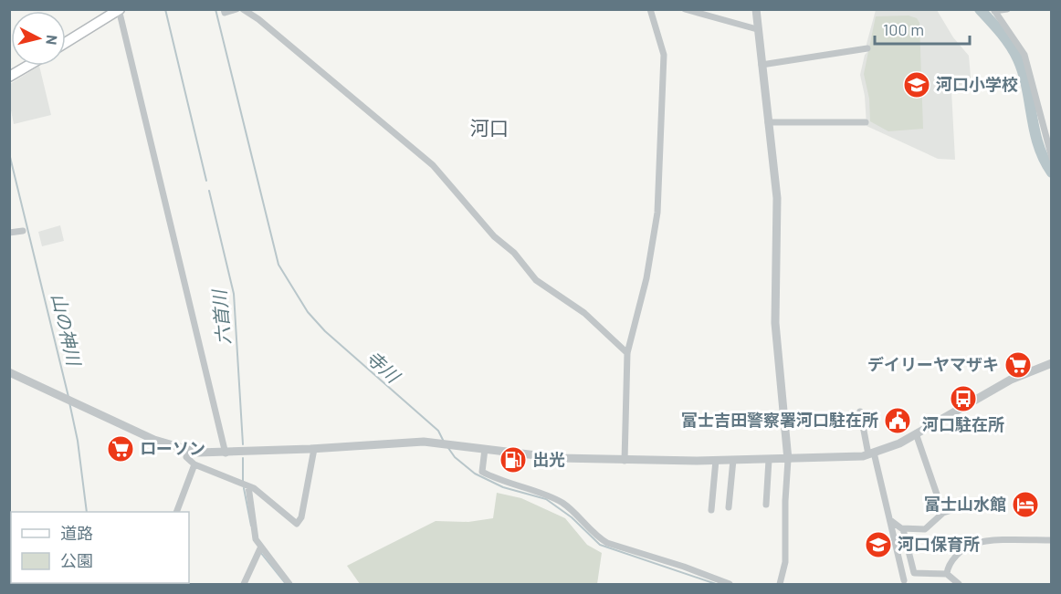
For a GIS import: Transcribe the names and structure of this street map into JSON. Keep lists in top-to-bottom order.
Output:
{
  "districts": ["河口"],
  "water": ["六首川", "山の神川", "寺川"],
  "places": {
    "school or university": ["河口小学校", "河口保育所"],
    "supermarket": ["デイリーヤマザキ", "ローソン"],
    "bus stop": ["河口駐在所"],
    "public building": ["富士吉田警察署河口駐在所"],
    "fuel station": ["出光"],
    "hotel": ["富士山水館"]
  },
  "legend": ["道路", "公園"],
  "scale_bar": "100 m",
  "north": "right"
}
